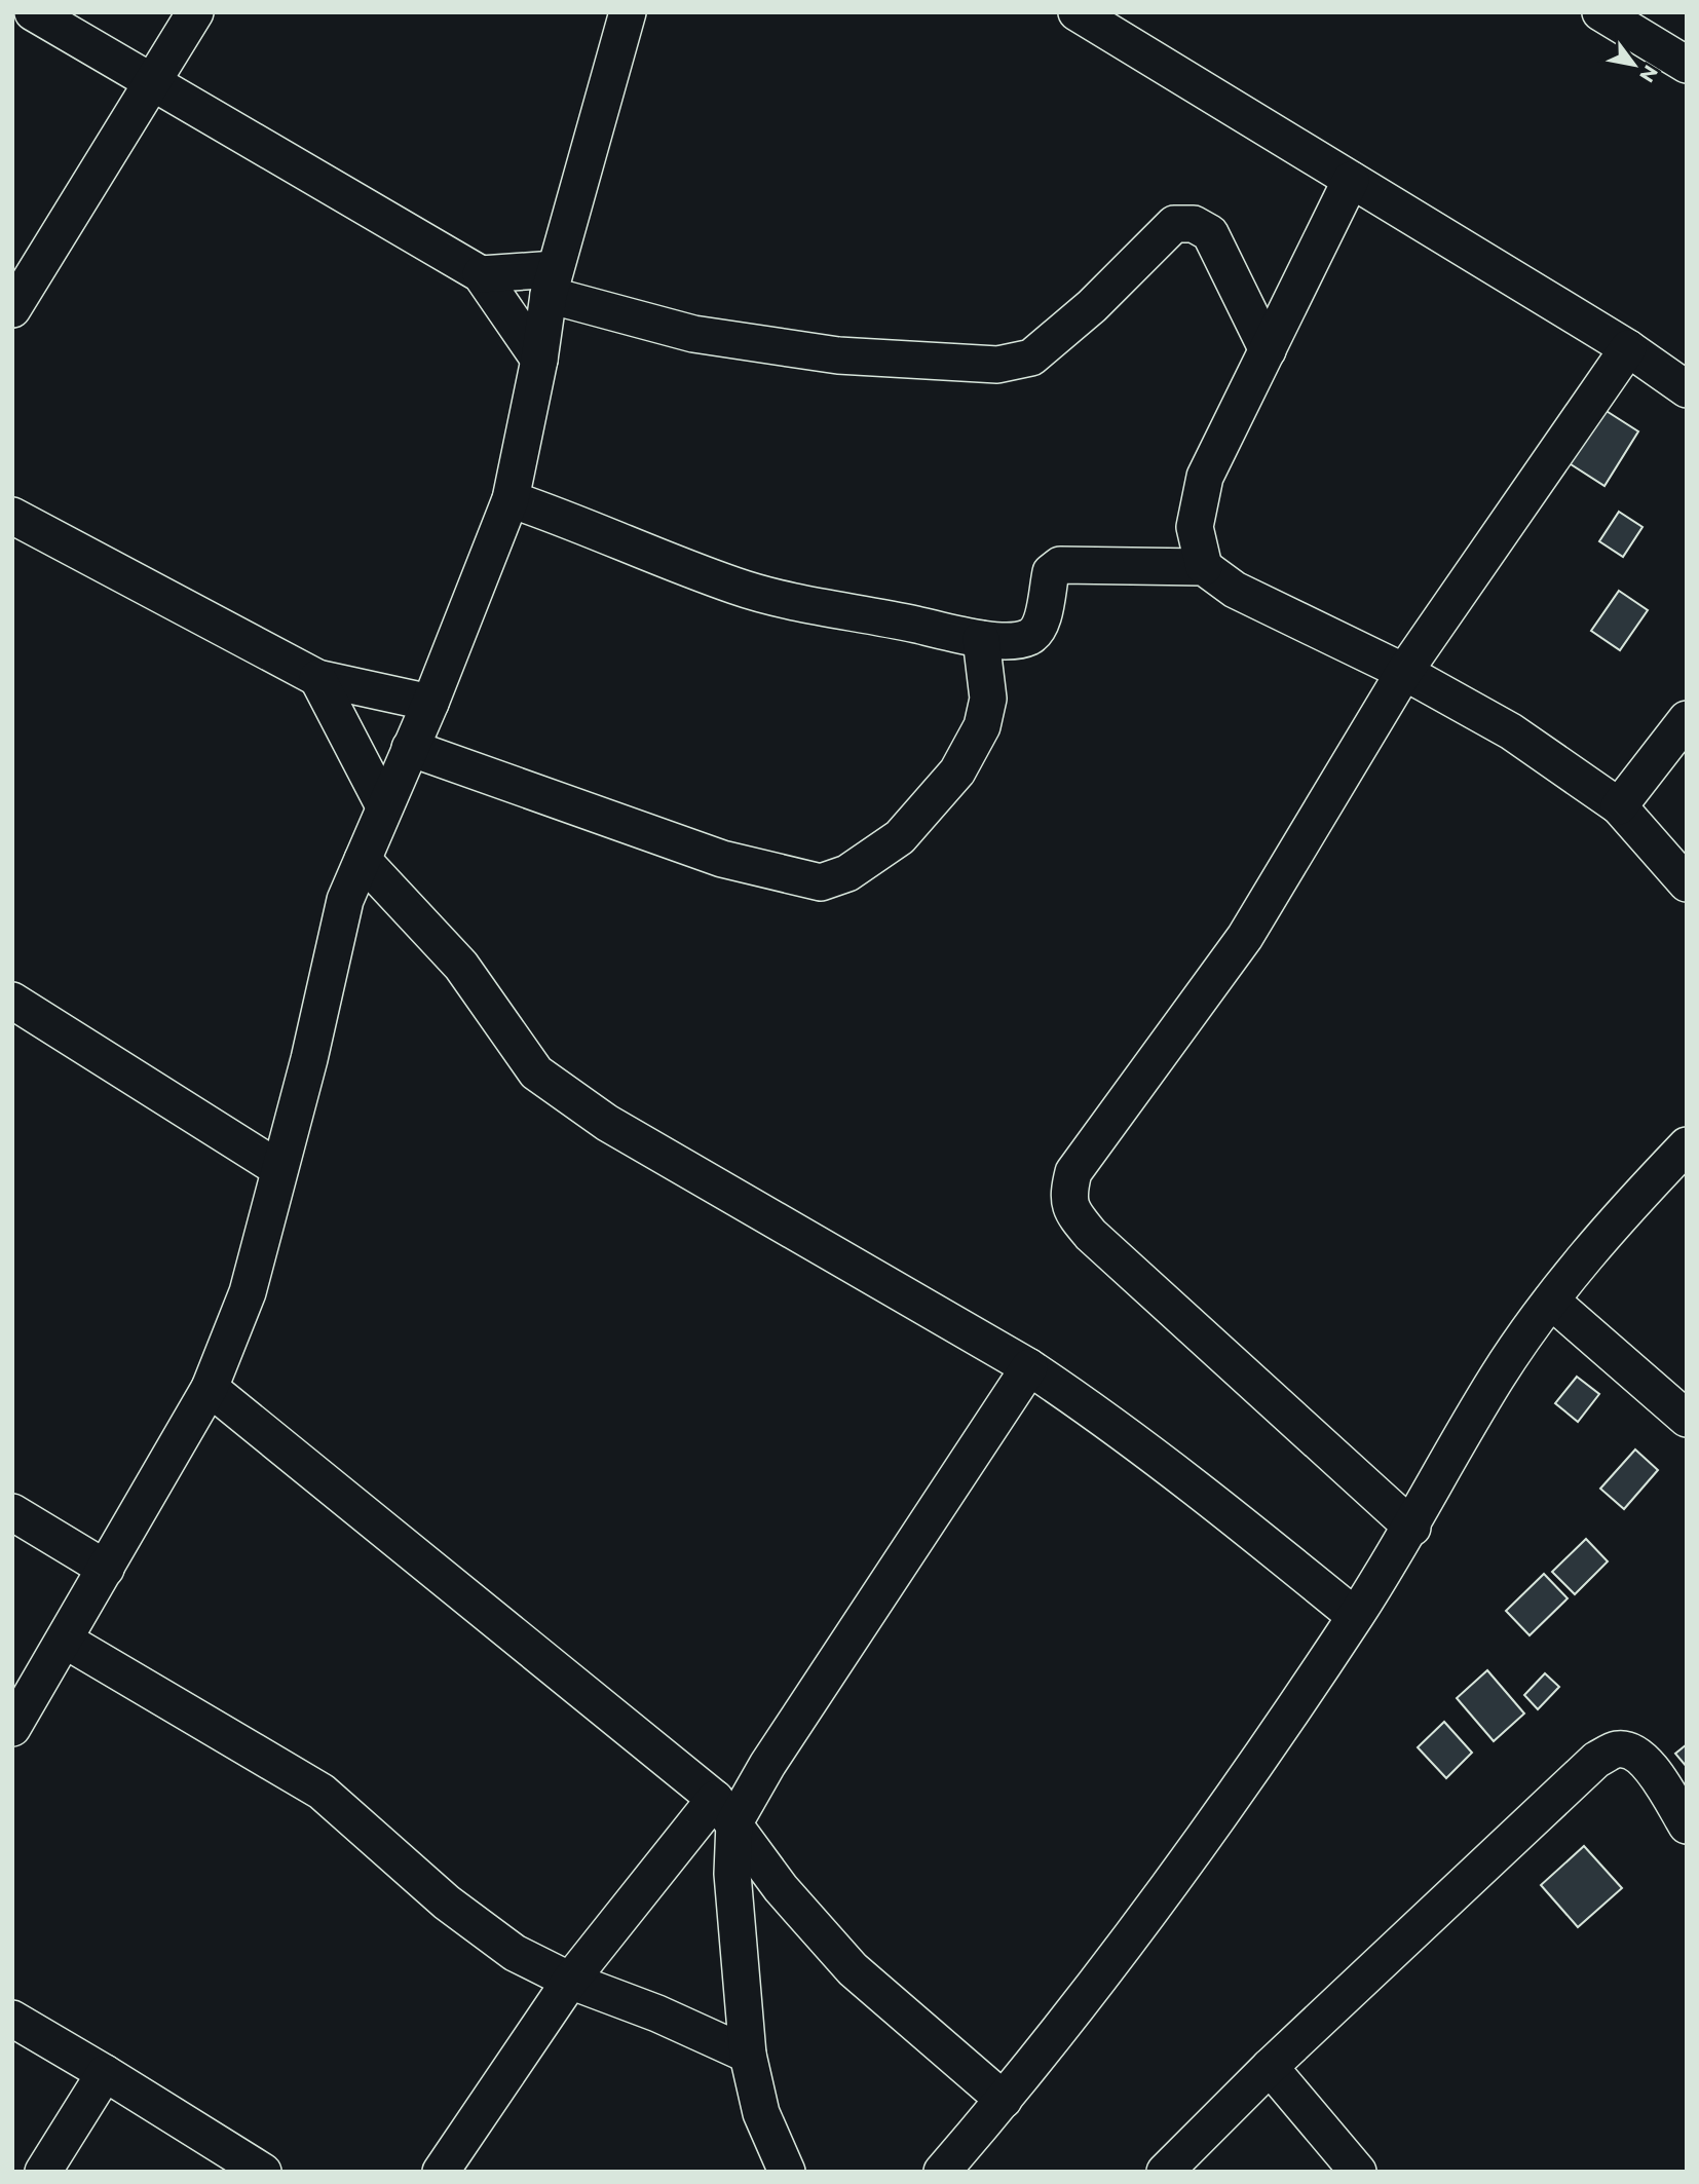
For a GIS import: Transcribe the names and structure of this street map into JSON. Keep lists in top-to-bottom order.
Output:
{
  "north": "bottom right"
}
